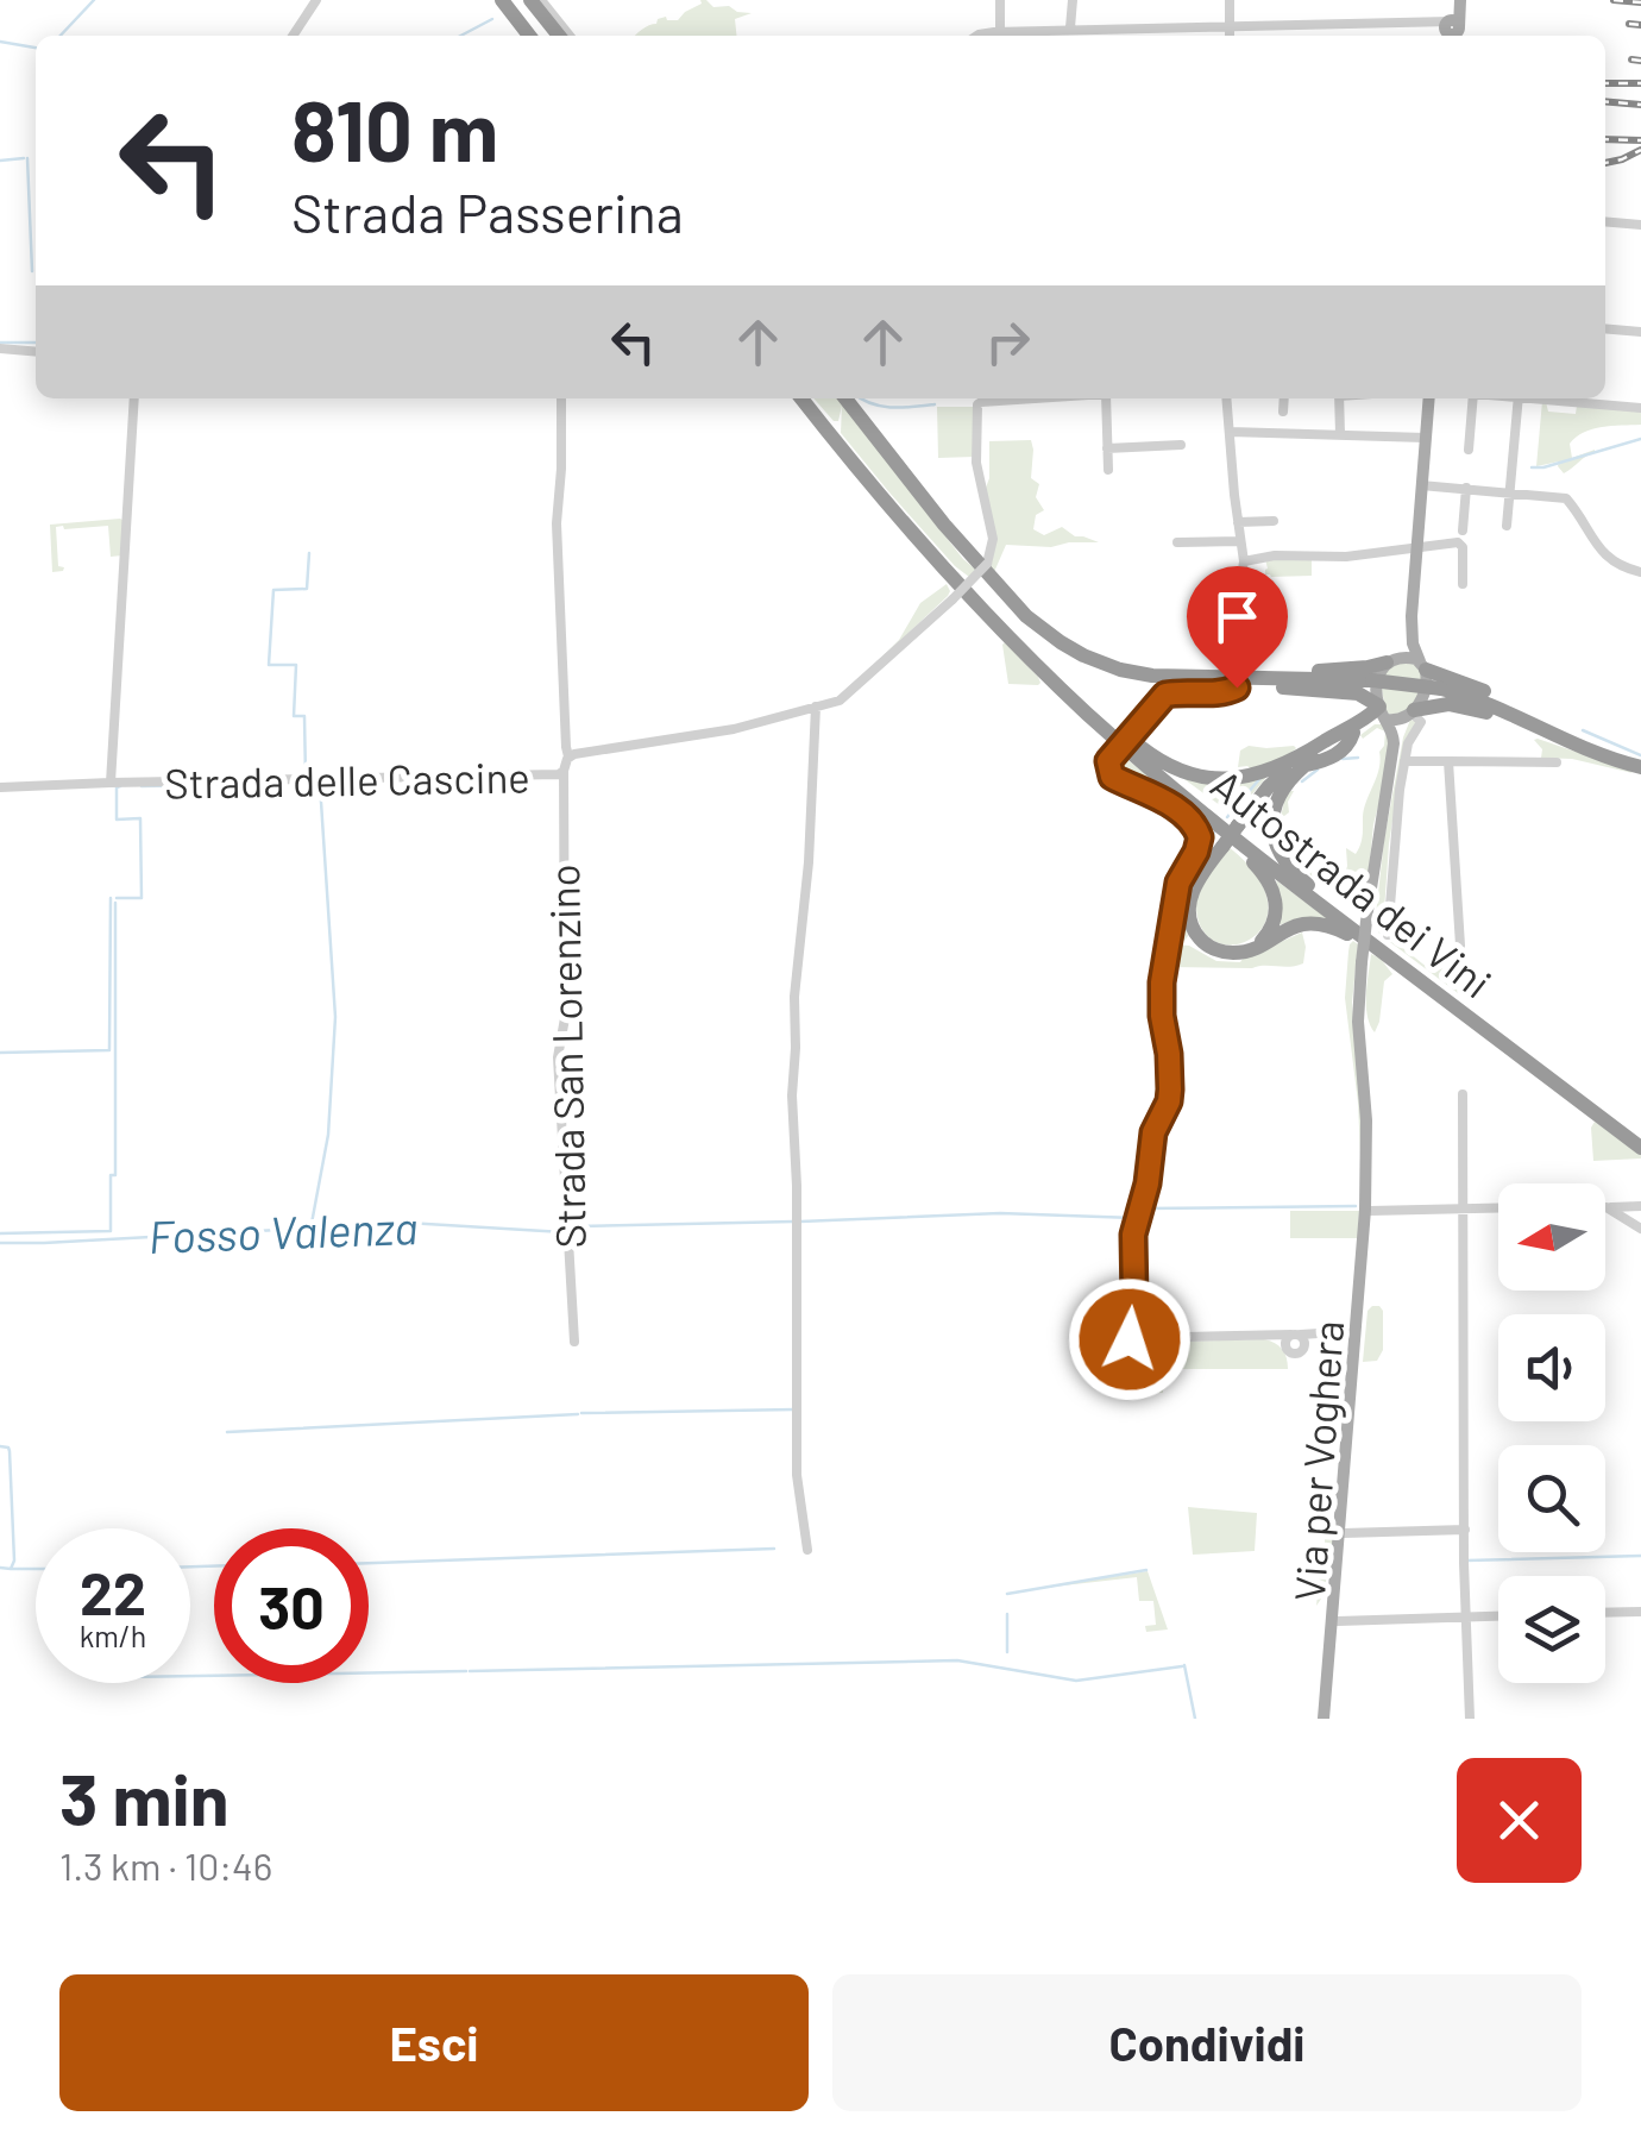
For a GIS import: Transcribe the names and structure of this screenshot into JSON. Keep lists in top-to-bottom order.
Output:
{
  "streets": {
    "highway": ["Autostrada dei Vini"],
    "main road": ["Via per Voghera"],
    "street": ["Strada delle Cascine", "Strada San Lorenzino"]
  },
  "crossings": [
    ["Strada delle Cascine", "Strada San Lorenzino"]
  ],
  "water": ["Fosso Valenza"],
  "north": "left",
  "page": {
    "turn": ["810 m", "Strada Passerina"],
    "speed": "22 km/h",
    "limit": "30",
    "heading": ["3 min", "1.3 km · 10:46"],
    "buttons": ["Esci", "Condividi"]
  }
}
